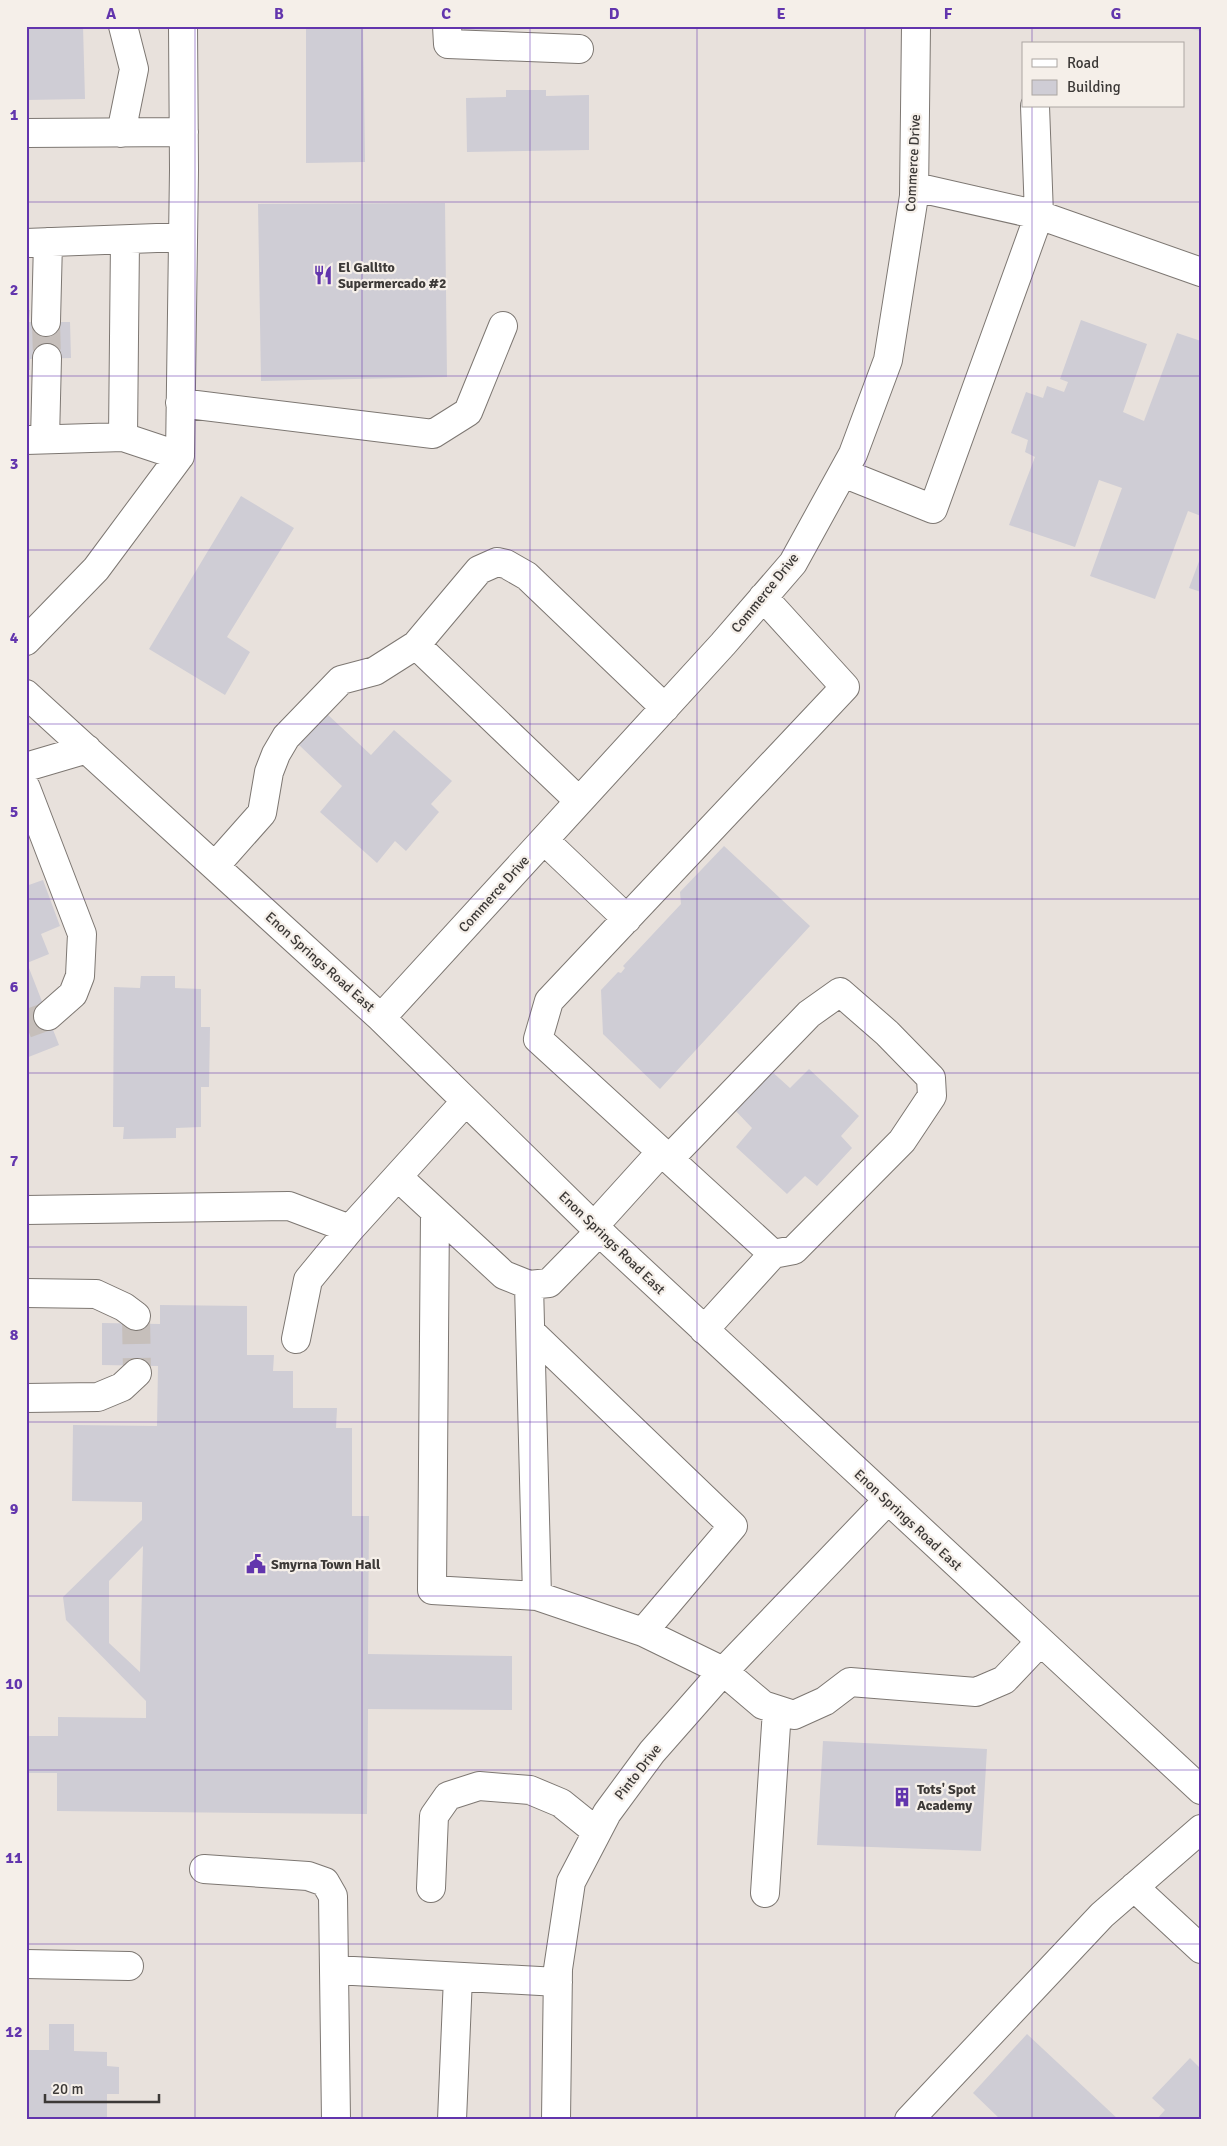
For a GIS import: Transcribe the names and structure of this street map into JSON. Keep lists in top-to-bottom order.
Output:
{
  "streets": {
    "street": ["Commerce Drive", "Enon Springs Road East", "Pinto Drive"]
  },
  "crossings": [
    ["Commerce Drive", "Enon Springs Road East"],
    ["Enon Springs Road East", "Pinto Drive"]
  ],
  "places": {
    "restaurant": ["El Gallito Supermercado #2"],
    "public building": ["Smyrna Town Hall"],
    "building": ["Tots' Spot Academy"]
  },
  "legend": ["Road", "Building"],
  "scale_bar": "20 m",
  "grid": {
    "columns": [
      "A",
      "B",
      "C",
      "D",
      "E",
      "F",
      "G"
    ],
    "rows": [
      "1",
      "2",
      "3",
      "4",
      "5",
      "6",
      "7",
      "8",
      "9",
      "10",
      "11",
      "12"
    ]
  }
}
